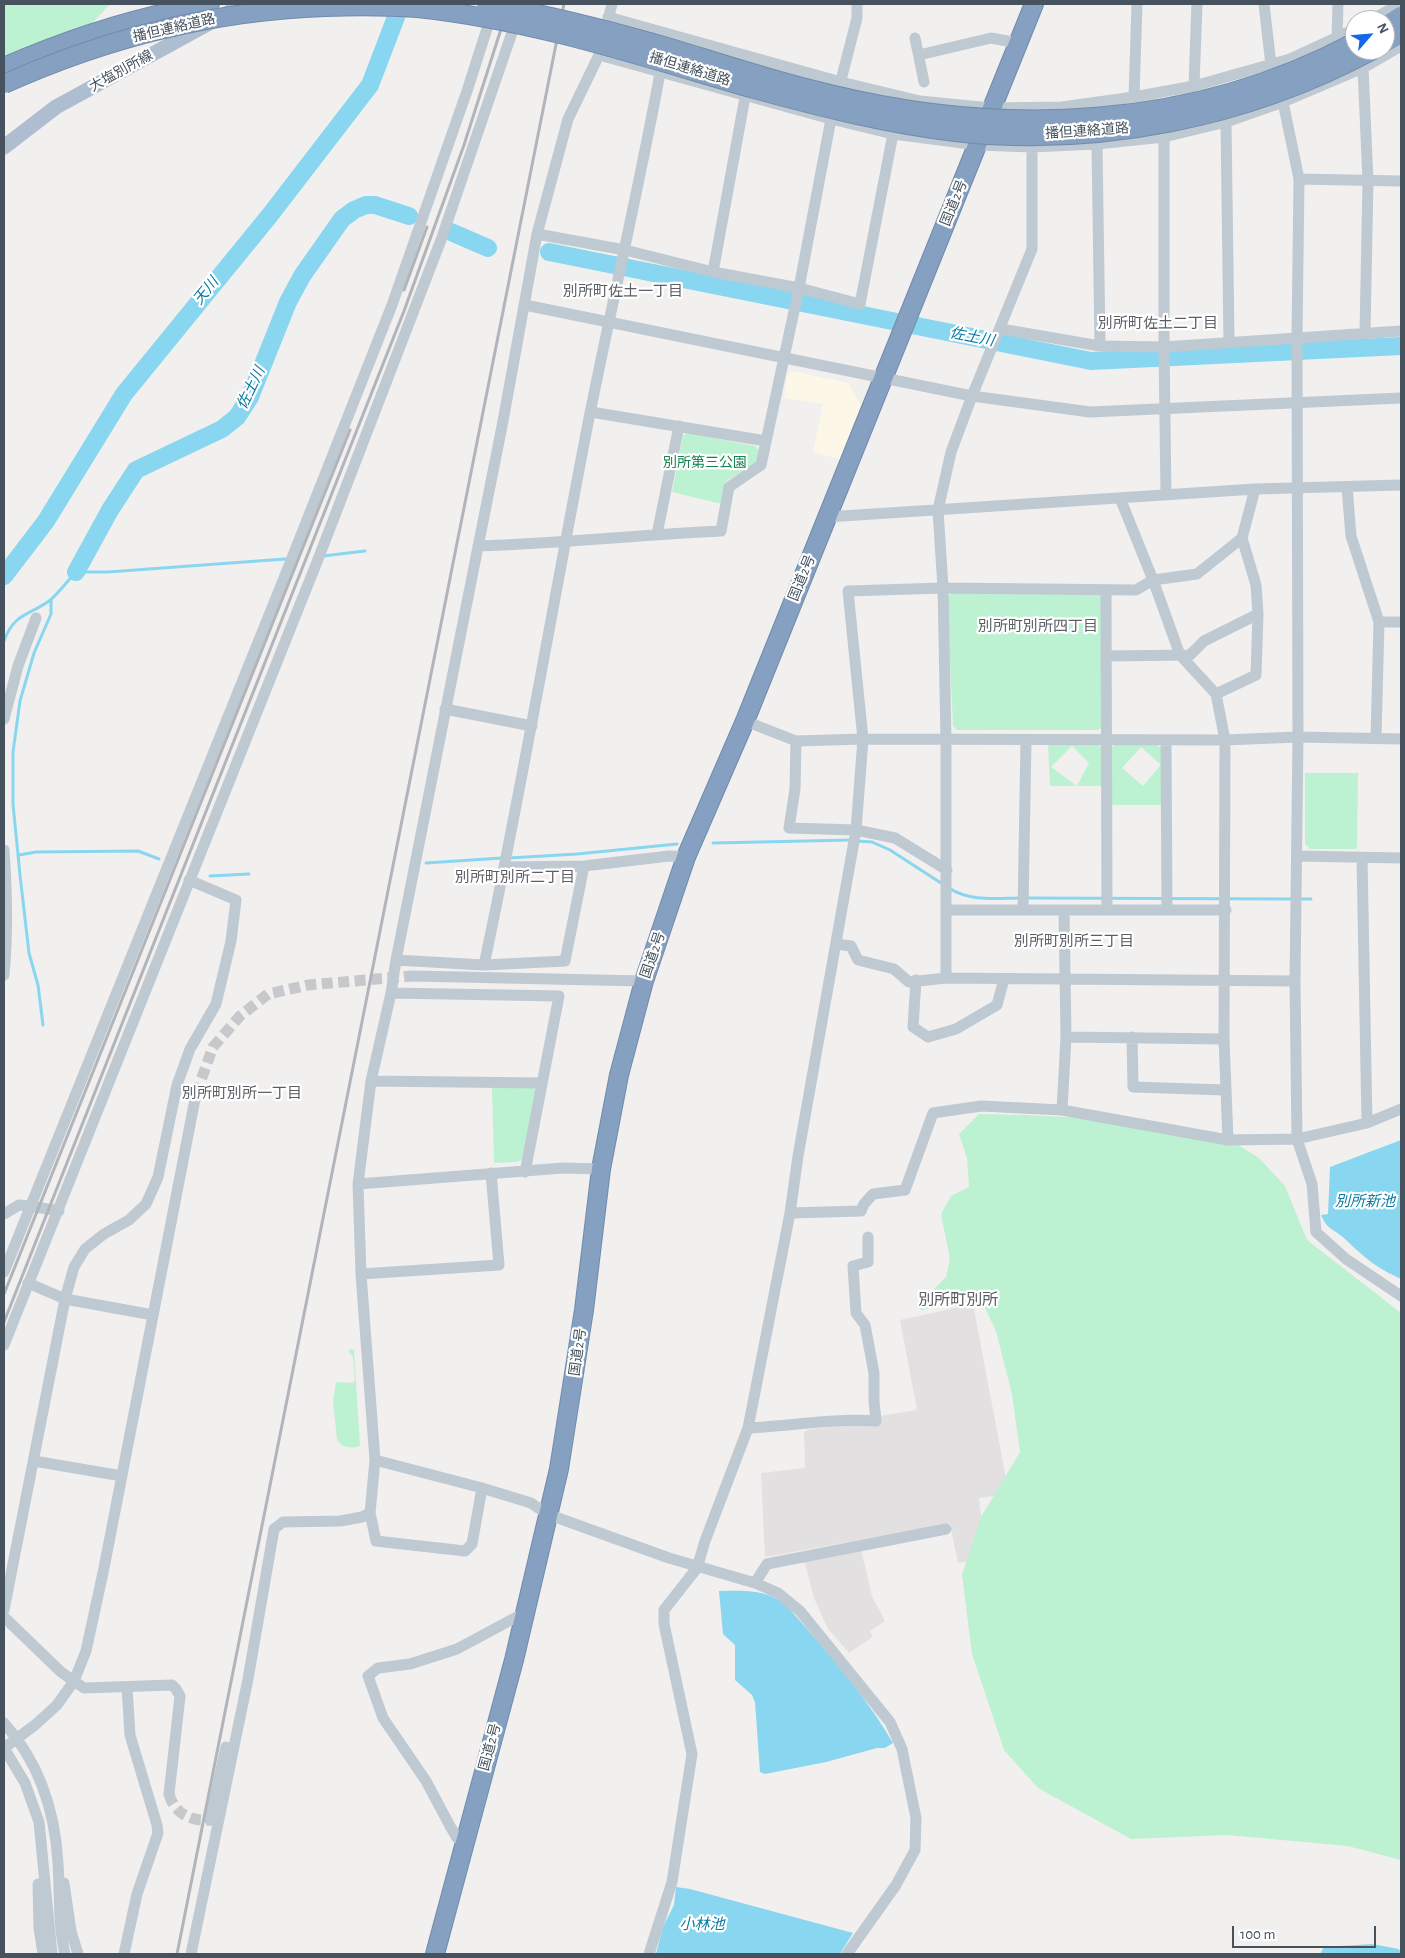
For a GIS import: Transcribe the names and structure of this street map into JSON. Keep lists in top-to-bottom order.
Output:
{
  "streets": {
    "highway": ["播但連絡道路", "国道2号"],
    "main road": ["大塩別所線"]
  },
  "districts": [
    "別所町佐土一丁目",
    "別所町佐土二丁目",
    "別所町別所四丁目",
    "別所町別所二丁目",
    "別所町別所三丁目",
    "別所町別所一丁目",
    "別所町別所"
  ],
  "water": [
    "天川",
    "佐土川",
    "別所新池",
    "小林池"
  ],
  "parks": ["別所第三公園"],
  "scale_bar": "100 m",
  "north": "top right"
}
